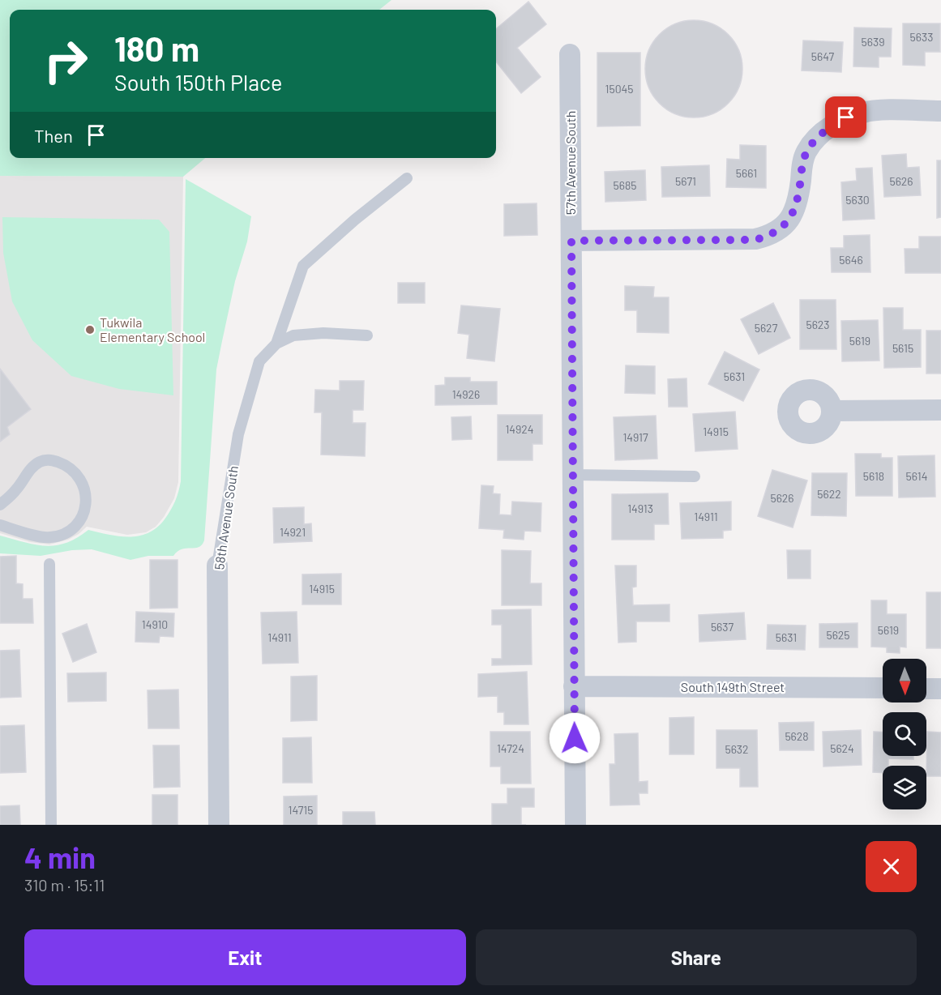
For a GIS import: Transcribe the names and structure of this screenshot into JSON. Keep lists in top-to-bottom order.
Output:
{
  "streets": {
    "street": ["57th Avenue South", "58th Avenue South", "South 149th Street"]
  },
  "crossings": [
    ["57th Avenue South", "South 149th Street"]
  ],
  "places": ["Tukwila Elementary School"],
  "house_numbers": [
    "5633",
    "5639",
    "5647",
    "15045",
    "5661",
    "5671",
    "5626",
    "5685",
    "5630",
    "5646",
    "5623",
    "5627",
    "5619",
    "5615",
    "5631",
    "14926",
    "14924",
    "14915",
    "14917",
    "5618",
    "5614",
    "5622",
    "5626",
    "14913",
    "14911",
    "14921",
    "14915",
    "14910",
    "5637",
    "5619",
    "5625",
    "14911",
    "5631",
    "5628",
    "14724",
    "5624",
    "5632",
    "14715"
  ],
  "north": "bottom",
  "page": {
    "turn": ["180 m", "South 150th Place"],
    "then": "Then",
    "heading": ["4 min", "310 m · 15:11"],
    "buttons": ["Exit", "Share"]
  }
}
